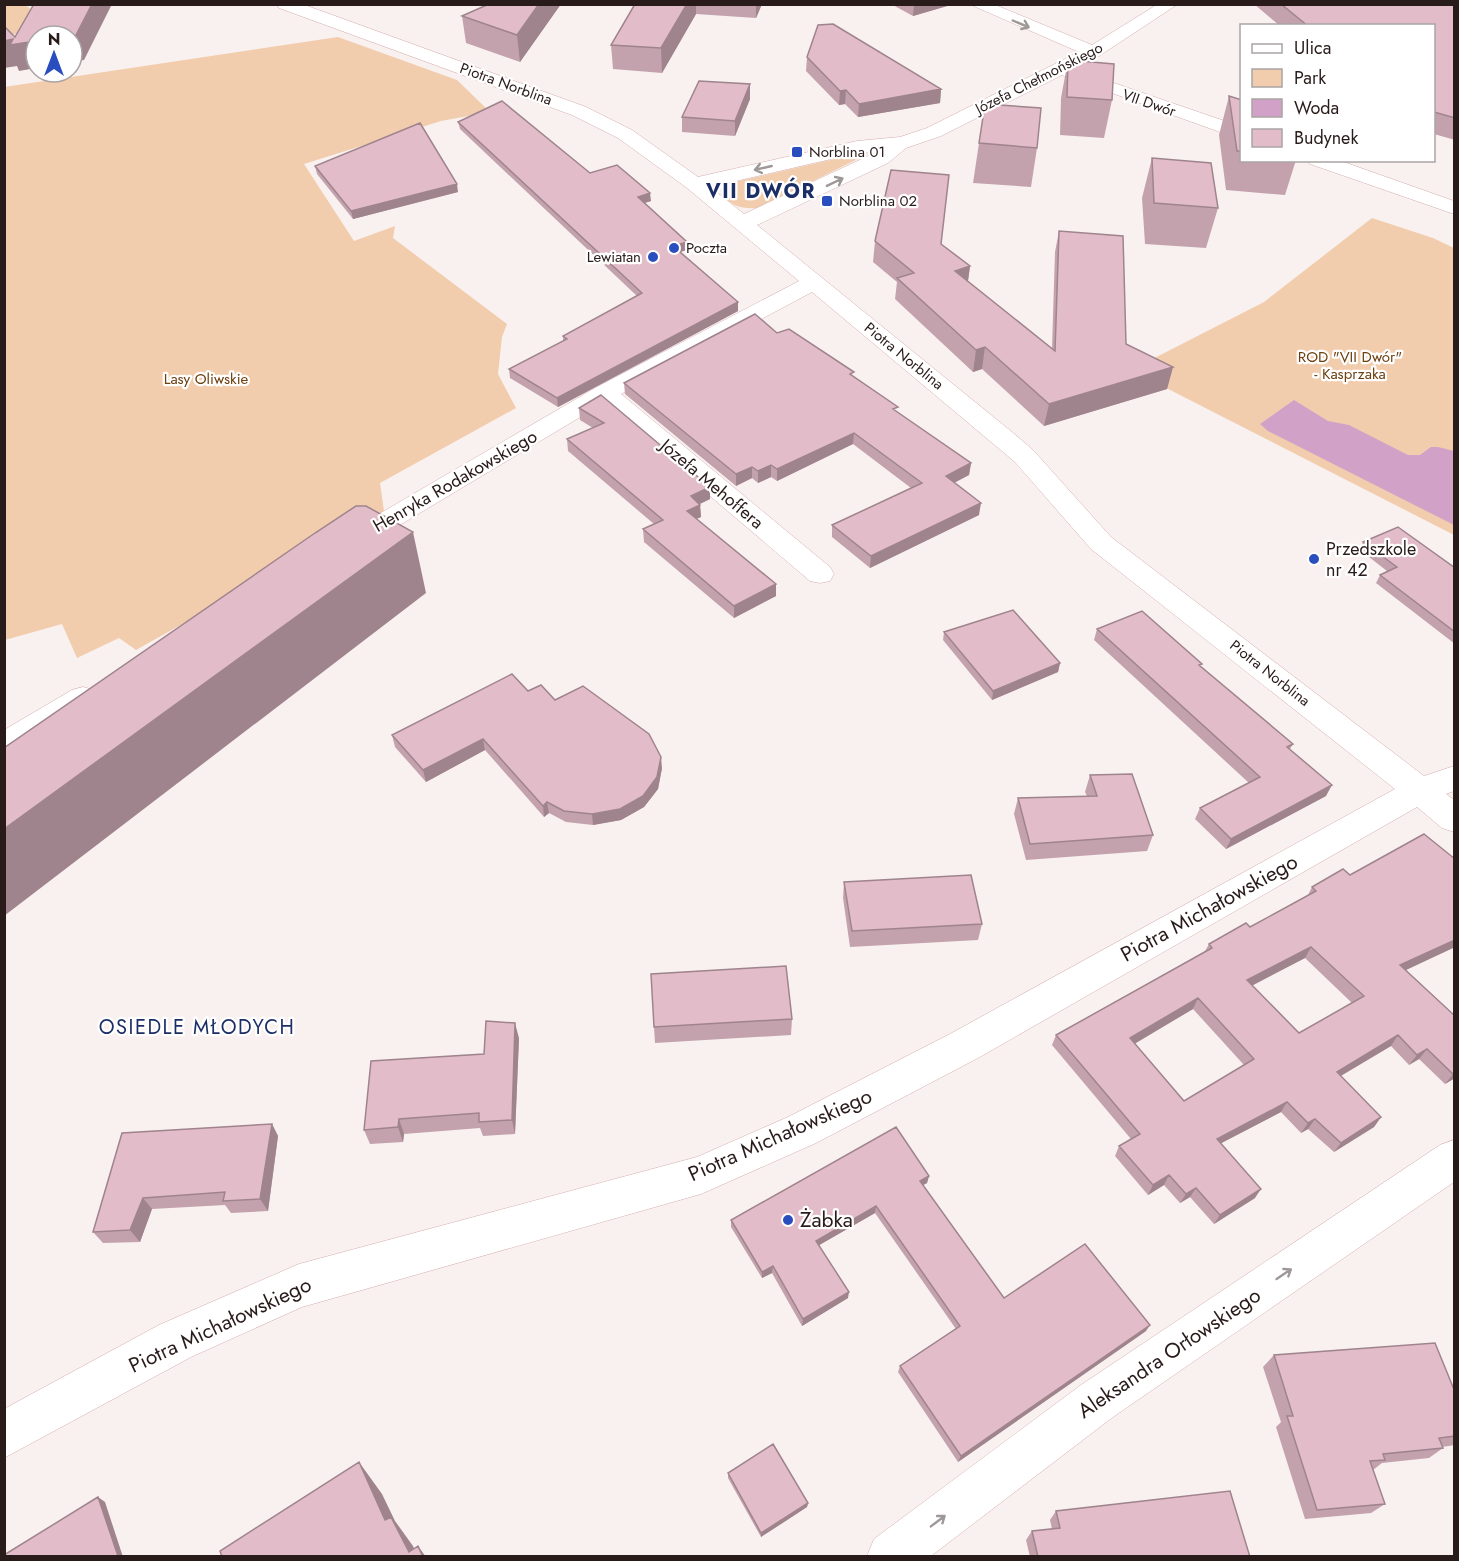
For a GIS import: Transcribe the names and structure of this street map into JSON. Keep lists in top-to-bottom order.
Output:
{
  "streets": {
    "street": [
      "Józefa Chełmońskiego",
      "Piotra Norblina",
      "VII Dwór",
      "Henryka Rodakowskiego",
      "Józefa Mehoffera",
      "Piotra Michałowskiego",
      "Aleksandra Orłowskiego"
    ]
  },
  "crossings": [
    ["Józefa Chełmońskiego", "Piotra Norblina"],
    ["Józefa Chełmońskiego", "VII Dwór"],
    ["Piotra Norblina", "Henryka Rodakowskiego"],
    ["Piotra Norblina", "Piotra Michałowskiego"],
    ["Henryka Rodakowskiego", "Józefa Mehoffera"]
  ],
  "one_way": ["Aleksandra Orłowskiego"],
  "districts": ["VII DWÓR", "OSIEDLE MŁODYCH"],
  "parks": ["ROD \"VII Dwór\" - Kasprzaka", "Lasy Oliwskie"],
  "places": {
    "transit": ["Norblina 01", "Norblina 02"],
    "other": [
      "Poczta",
      "Lewiatan",
      "Przedszkole nr 42",
      "Żabka"
    ]
  },
  "legend": [
    "Ulica",
    "Park",
    "Woda",
    "Budynek"
  ],
  "north": "top"
}
